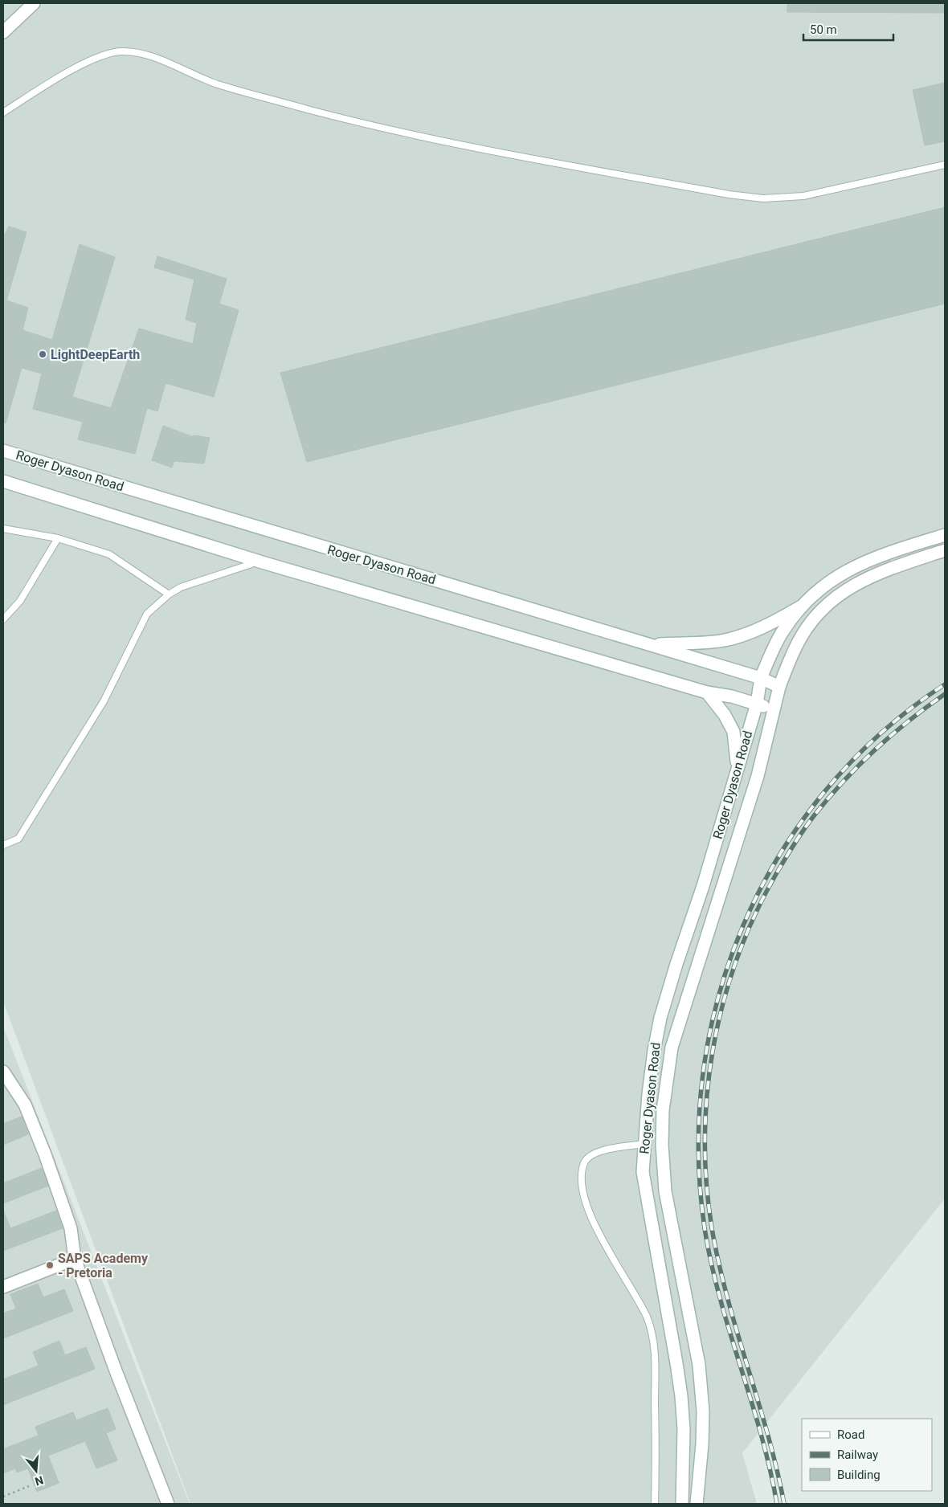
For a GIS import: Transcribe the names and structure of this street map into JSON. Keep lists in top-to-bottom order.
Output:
{
  "streets": {
    "main road": ["Roger Dyason Road"]
  },
  "places": ["LightDeepEarth", "SAPS Academy - Pretoria"],
  "legend": ["Road", "Railway", "Building"],
  "scale_bar": "50 m",
  "north": "bottom"
}
